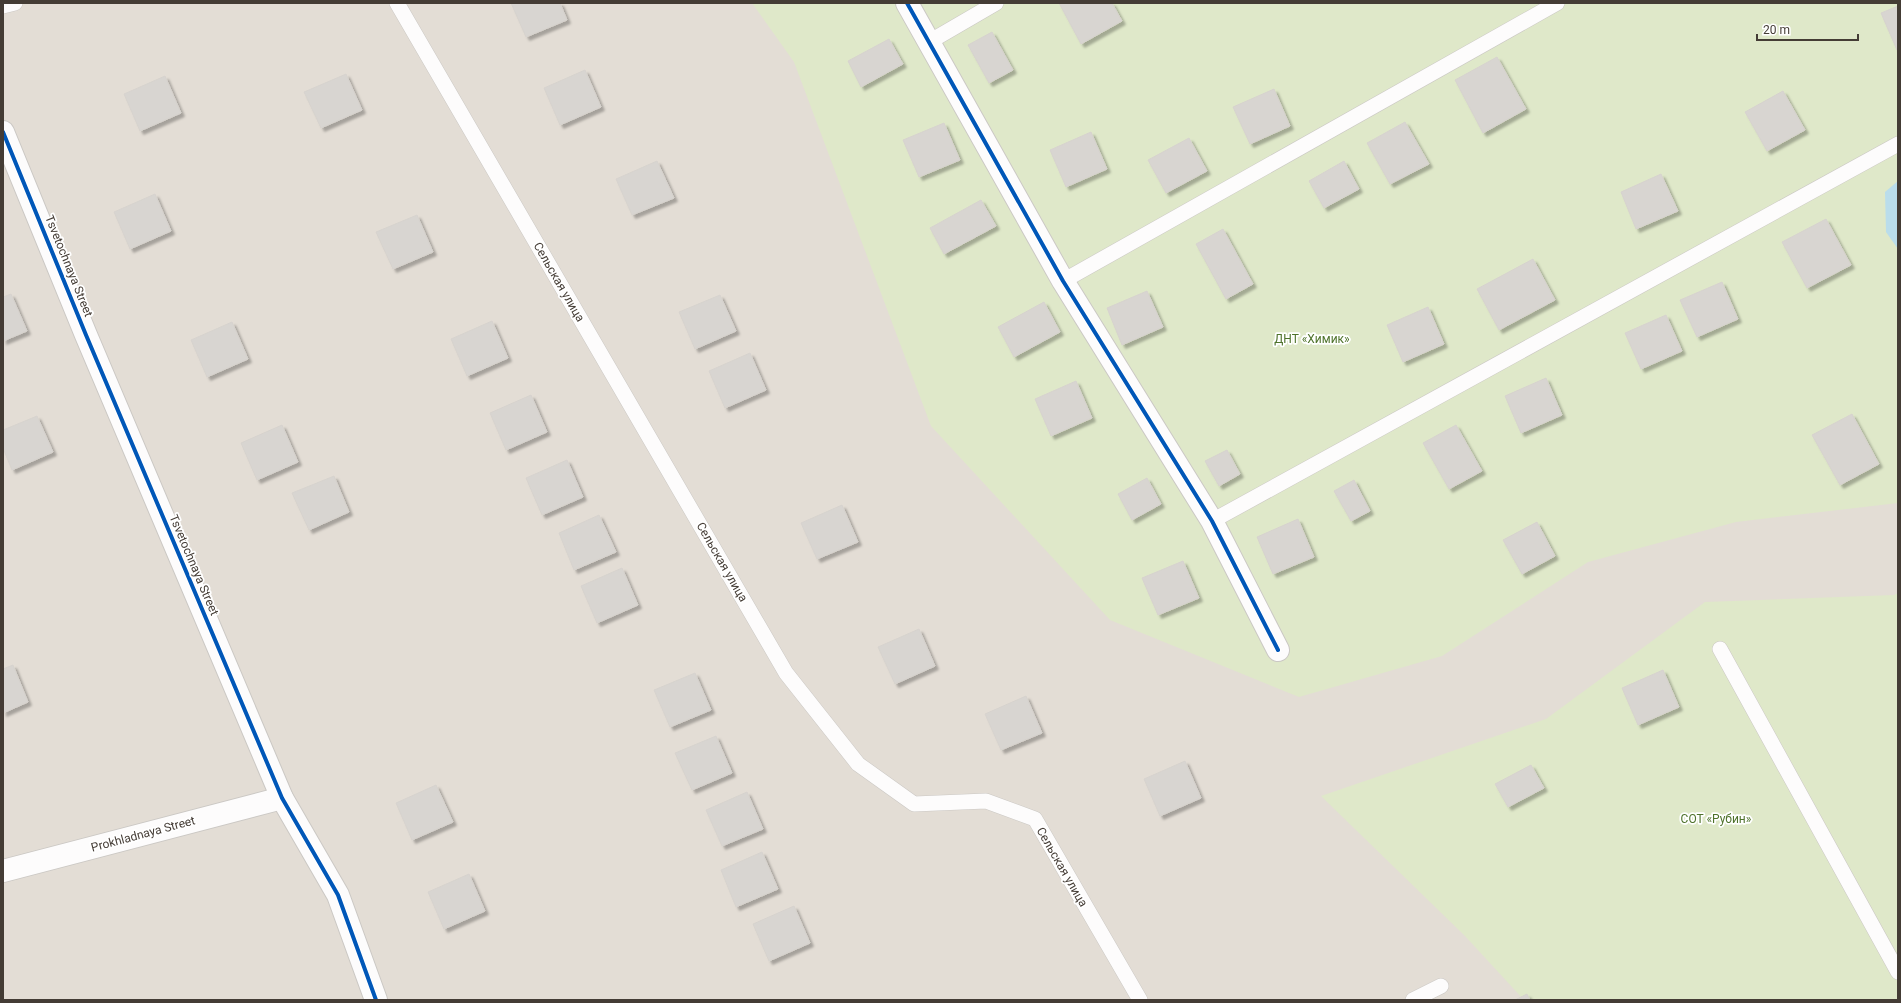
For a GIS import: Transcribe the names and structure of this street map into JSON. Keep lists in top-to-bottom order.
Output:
{
  "streets": {
    "street": ["Tsvetochnaya Street", "Prokhladnaya Street"],
    "lane": ["Сельская улица"]
  },
  "crossings": [
    ["Tsvetochnaya Street", "Prokhladnaya Street"]
  ],
  "parks": ["ДНТ «Химик»", "СОТ «Рубин»"],
  "scale_bar": "20 m"
}
